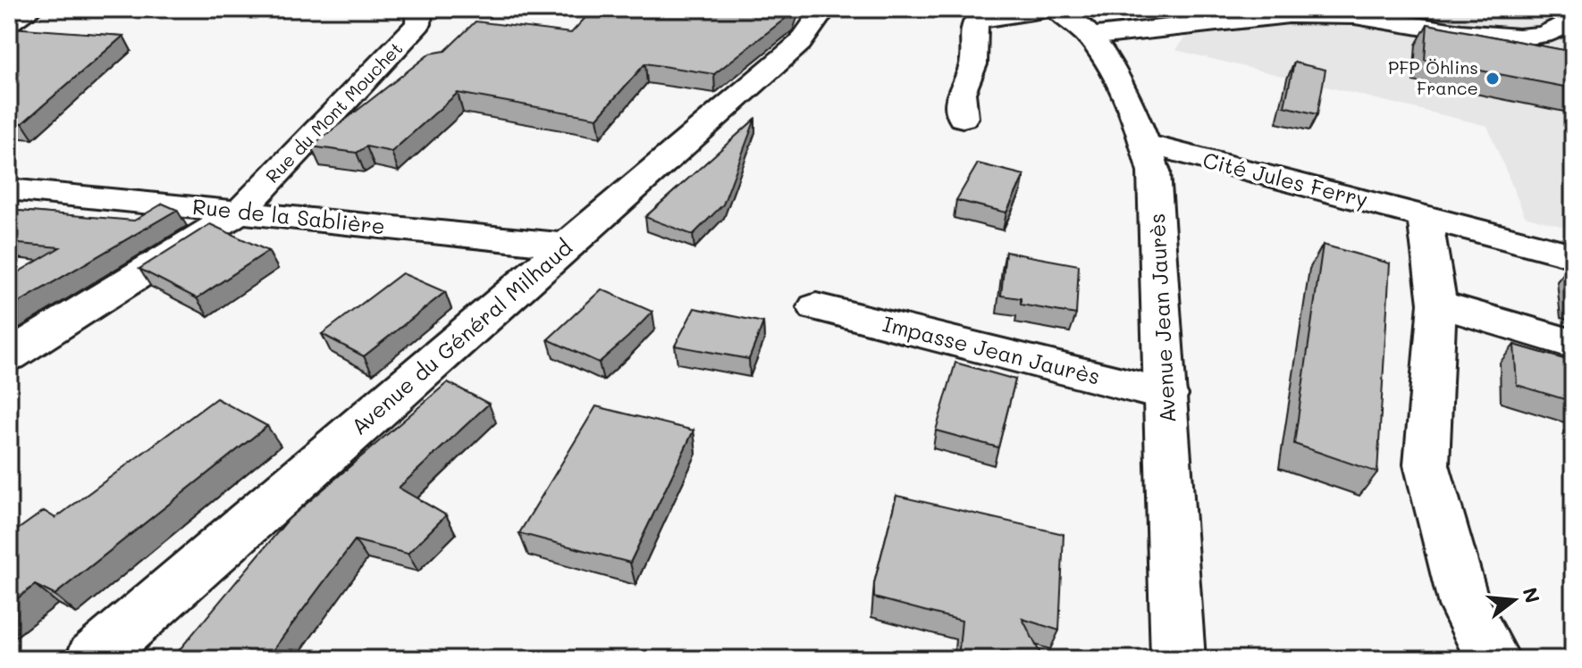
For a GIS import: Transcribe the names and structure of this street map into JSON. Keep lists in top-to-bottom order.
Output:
{
  "streets": {
    "street": [
      "Rue du Mont Mouchet",
      "Cité Jules Ferry",
      "Rue de la Sablière",
      "Avenue Jean Jaurès",
      "Avenue du Général Milhaud",
      "Impasse Jean Jaurès"
    ]
  },
  "crossings": [
    ["Rue du Mont Mouchet", "Rue de la Sablière"],
    ["Cité Jules Ferry", "Avenue Jean Jaurès"],
    ["Rue de la Sablière", "Avenue du Général Milhaud"],
    ["Avenue Jean Jaurès", "Impasse Jean Jaurès"]
  ],
  "places": ["PFP Öhlins France"],
  "north": "right"
}
